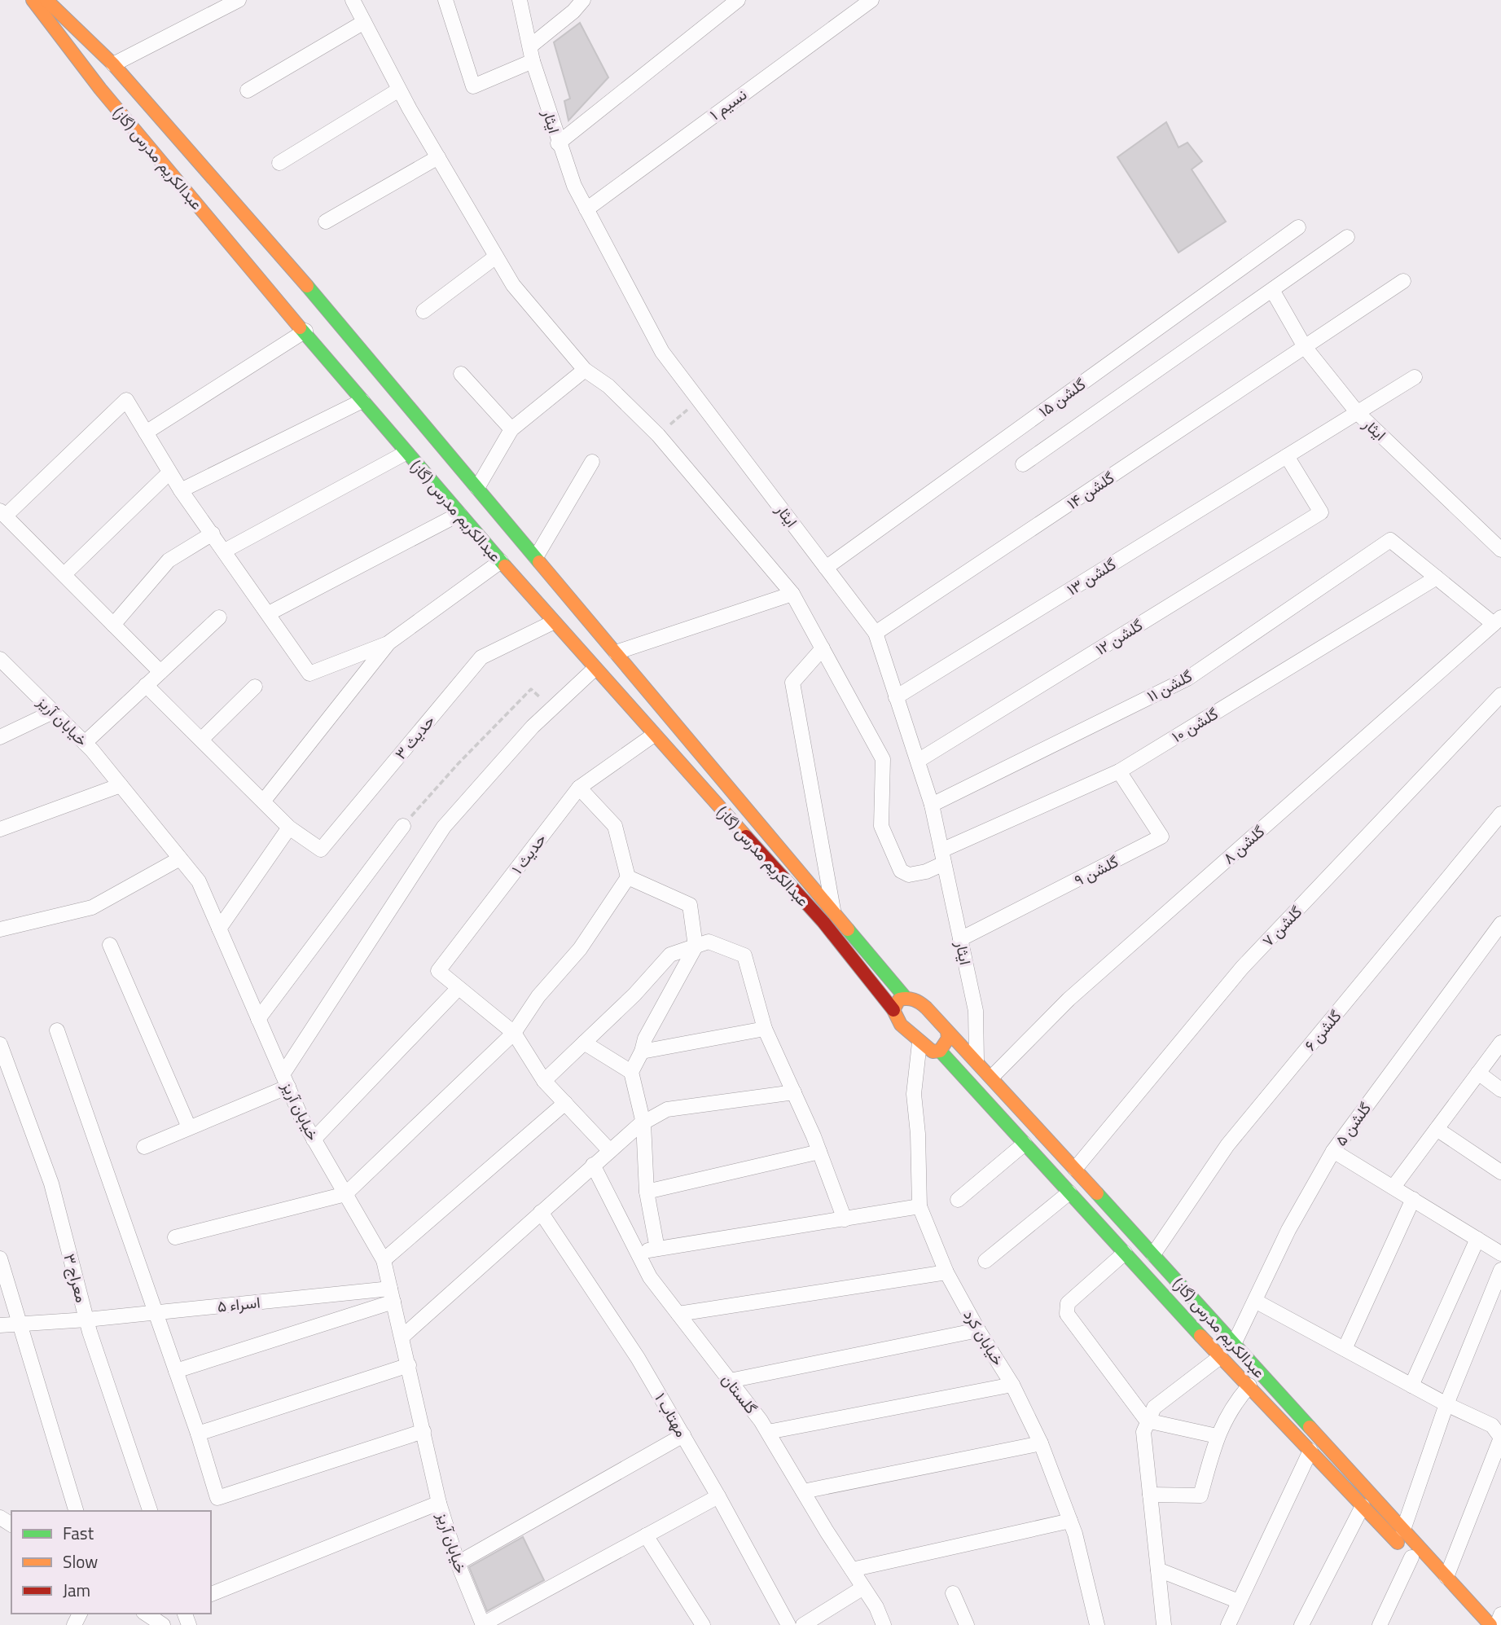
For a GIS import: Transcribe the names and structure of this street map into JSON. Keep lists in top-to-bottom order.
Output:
{
  "streets": {
    "street": [
      "نسیم ۱",
      "ایثار",
      "عبدالکریم مدرس (گاز)",
      "گلشن ۱۵",
      "گلشن ۱۴",
      "گلشن ۱۳",
      "گلشن ۱۲",
      "گلشن ۱۱",
      "خیابان آریز",
      "گلشن ۱۰",
      "حدیث ۳",
      "گلشن ۸",
      "حدیث ۱",
      "گلشن ۹",
      "گلشن ۷",
      "گلشن ۶",
      "گلشن ۵",
      "معراج ۳",
      "اسراء ۵",
      "خیابان کرد",
      "گلستان",
      "مهتاب ۱"
    ]
  },
  "crossings": [
    ["نسیم ۱", "ایثار"],
    ["ایثار", "عبدالکریم مدرس (گاز)"],
    ["ایثار", "گلشن ۱۵"],
    ["ایثار", "گلشن ۱۴"],
    ["ایثار", "گلشن ۱۳"],
    ["ایثار", "گلشن ۱۲"],
    ["ایثار", "گلشن ۱۱"],
    ["ایثار", "گلشن ۱۰"],
    ["ایثار", "گلشن ۹"],
    ["عبدالکریم مدرس (گاز)", "حدیث ۳"],
    ["عبدالکریم مدرس (گاز)", "گلشن ۸"],
    ["عبدالکریم مدرس (گاز)", "حدیث ۱"],
    ["عبدالکریم مدرس (گاز)", "گلشن ۷"],
    ["عبدالکریم مدرس (گاز)", "گلشن ۶"],
    ["عبدالکریم مدرس (گاز)", "گلشن ۵"],
    ["عبدالکریم مدرس (گاز)", "خیابان کرد"],
    ["گلشن ۱۳", "گلشن ۱۲"],
    ["گلشن ۱۱", "گلشن ۱۰"],
    ["خیابان آریز", "اسراء ۵"],
    ["گلشن ۱۰", "گلشن ۹"],
    ["معراج ۳", "اسراء ۵"]
  ],
  "legend": ["Fast", "Slow", "Jam"]
}
